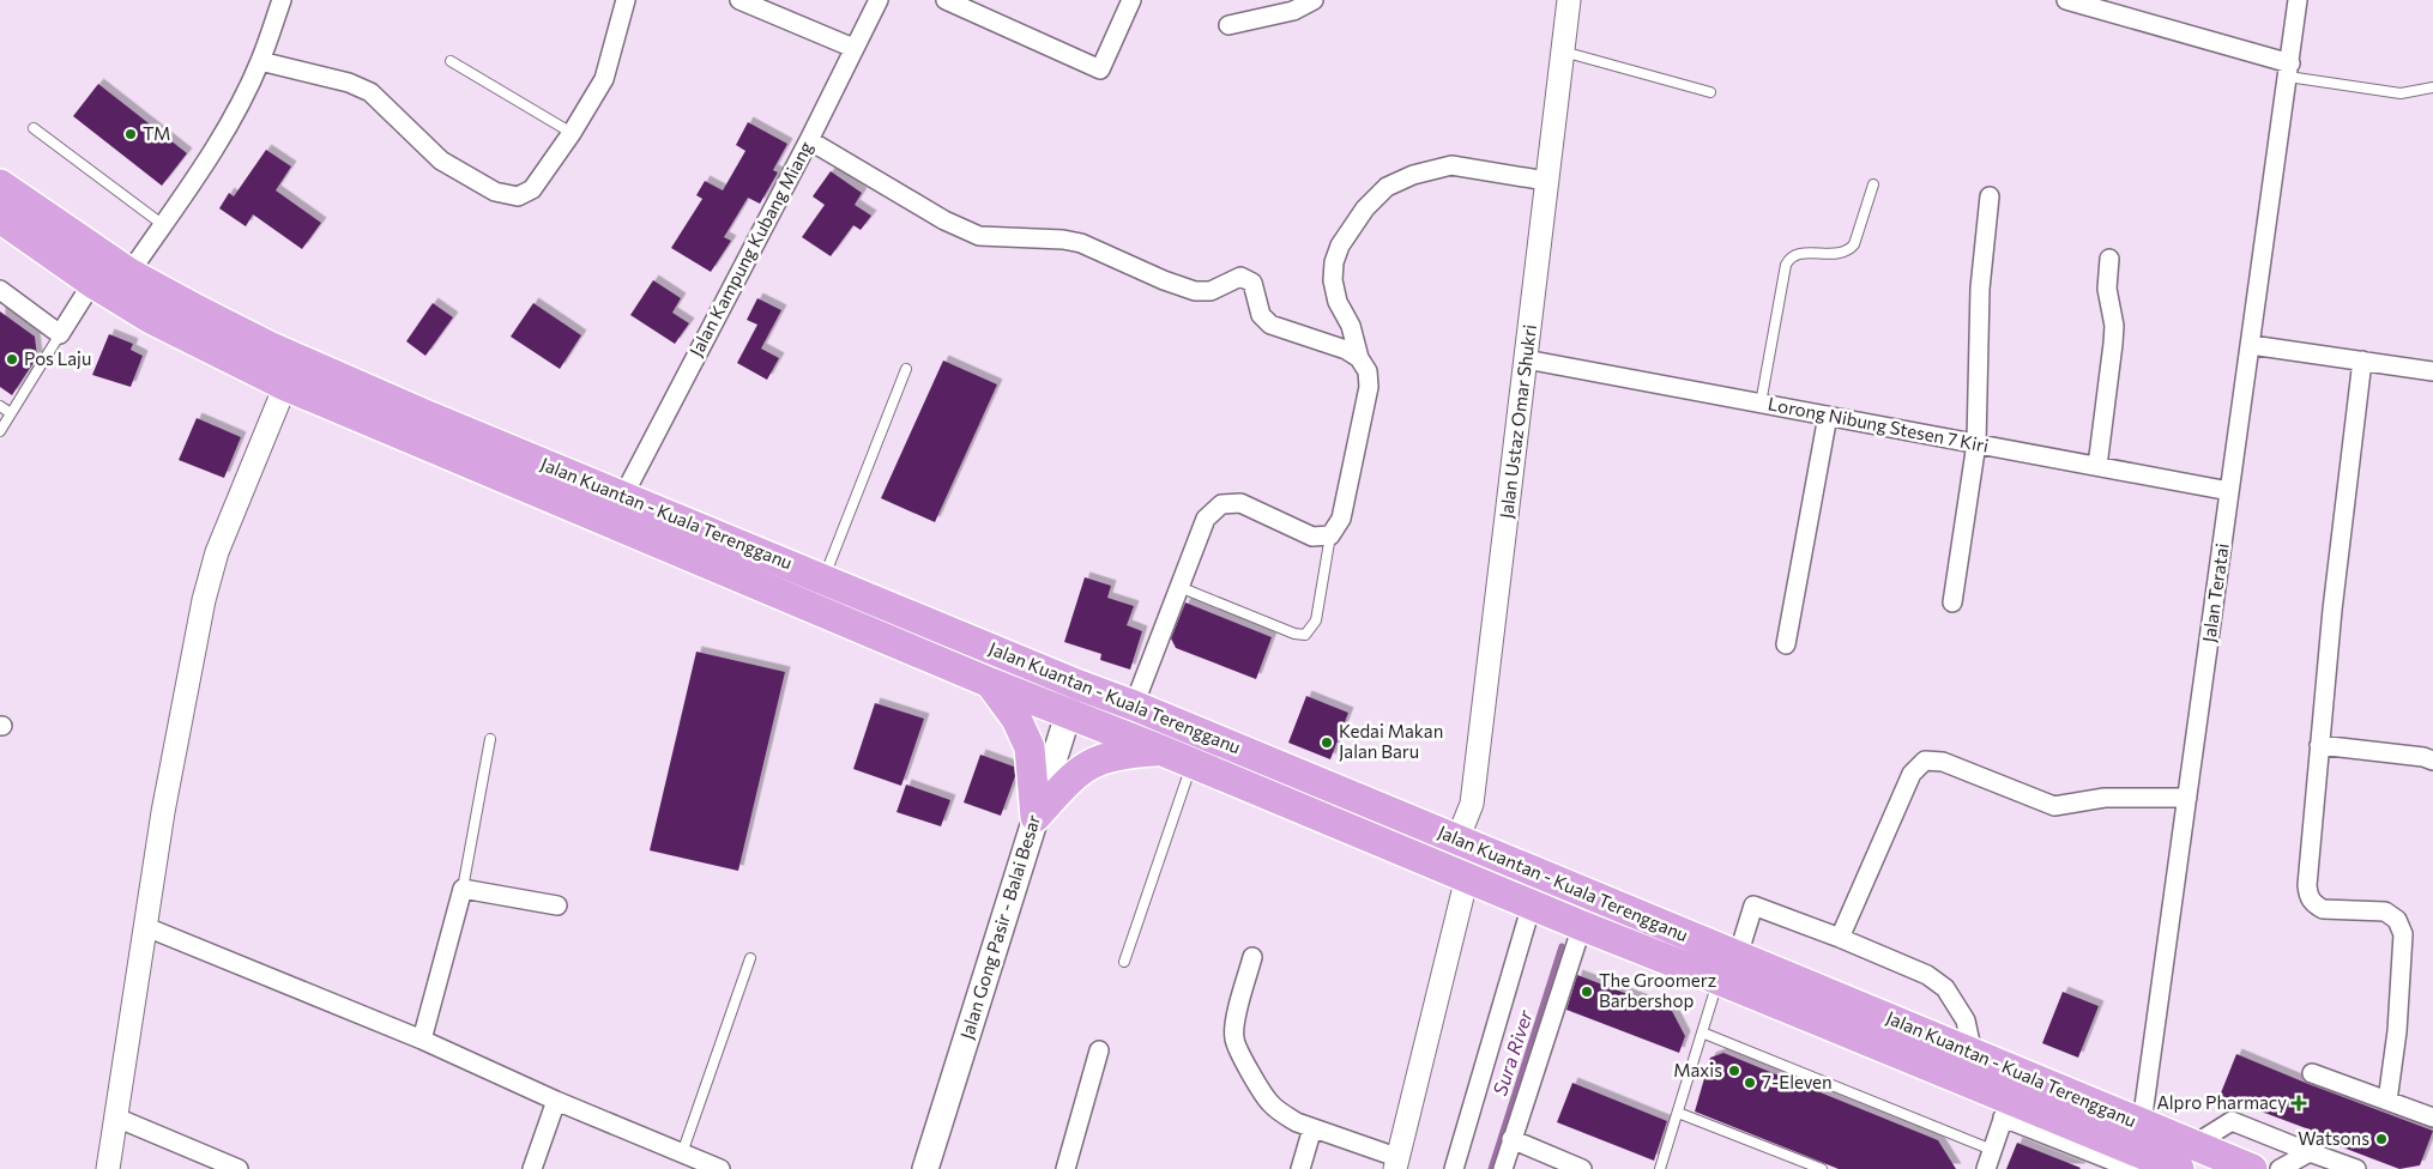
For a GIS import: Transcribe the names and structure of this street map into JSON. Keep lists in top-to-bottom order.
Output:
{
  "streets": {
    "highway": ["Jalan Kuantan - Kuala Terengganu"],
    "main road": ["Jalan Gong Pasir - Balai Besar"],
    "street": [
      "Jalan Kampung Kubang Miang",
      "Jalan Ustaz Omar Shukri",
      "Lorong Nibung Stesen 7 Kiri",
      "Jalan Teratai"
    ]
  },
  "crossings": [
    ["Jalan Kampung Kubang Miang", "Jalan Kuantan - Kuala Terengganu"],
    ["Jalan Ustaz Omar Shukri", "Lorong Nibung Stesen 7 Kiri"],
    ["Jalan Ustaz Omar Shukri", "Jalan Kuantan - Kuala Terengganu"],
    ["Lorong Nibung Stesen 7 Kiri", "Jalan Teratai"],
    ["Jalan Kuantan - Kuala Terengganu", "Jalan Teratai"],
    ["Jalan Kuantan - Kuala Terengganu", "Jalan Gong Pasir - Balai Besar"]
  ],
  "water": ["Sura River"],
  "places": {
    "other": [
      "TM",
      "Pos Laju",
      "Kedai Makan Jalan Baru",
      "The Groomerz Barbershop",
      "Maxis",
      "7-Eleven",
      "Watsons"
    ],
    "health": ["Alpro Pharmacy"]
  }
}
